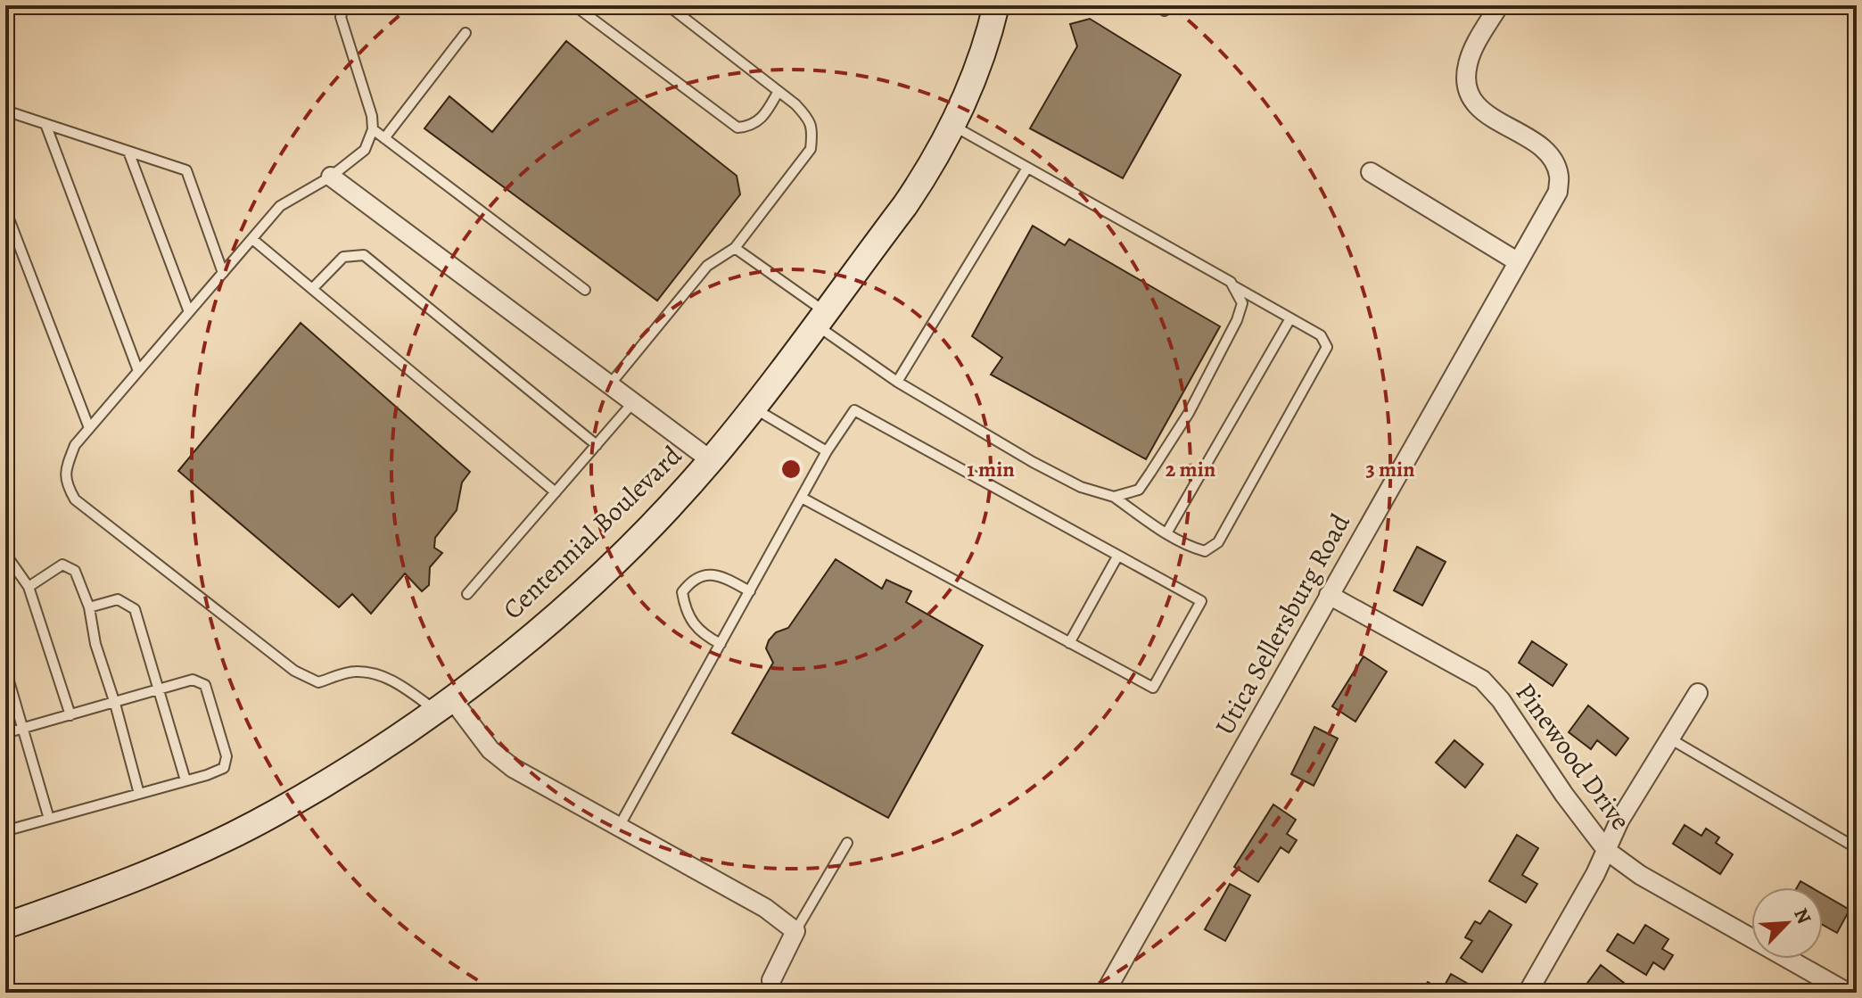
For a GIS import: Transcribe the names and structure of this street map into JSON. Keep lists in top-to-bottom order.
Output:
{
  "streets": {
    "street": ["Centennial Boulevard", "Utica Sellersburg Road", "Pinewood Drive"]
  },
  "crossings": [
    ["Utica Sellersburg Road", "Pinewood Drive"]
  ],
  "north": "top right",
  "rings": ["1 min", "2 min", "3 min"]
}
